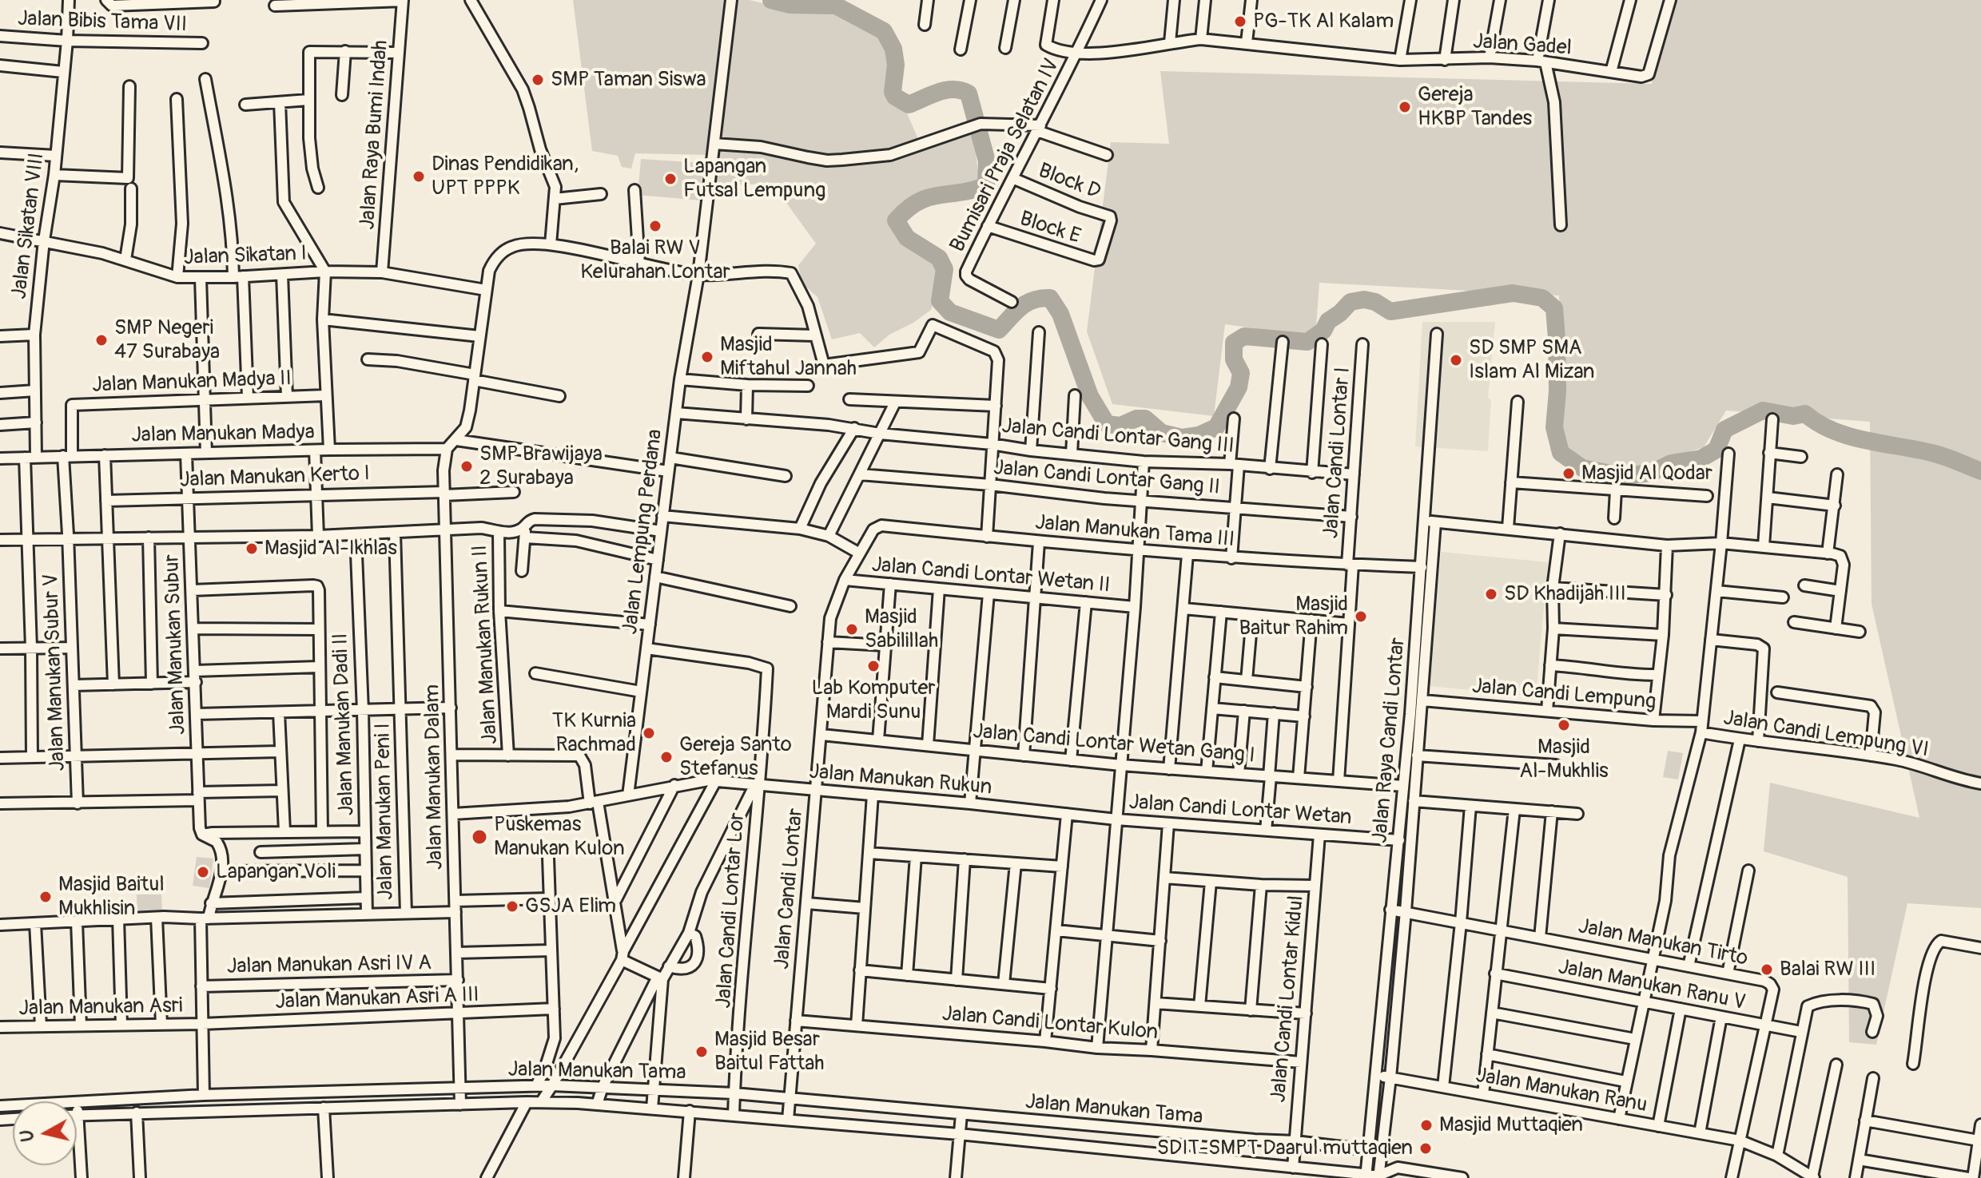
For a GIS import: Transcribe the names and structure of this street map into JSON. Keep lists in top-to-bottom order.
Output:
{
  "streets": {
    "street": [
      "Jalan Bibis Tama VII",
      "Jalan Gadel",
      "Jalan Raya Bumi Indah",
      "Bumisari Praja Selatan IV",
      "Block D",
      "Jalan Sikatan VIII",
      "Block E",
      "Jalan Sikatan I",
      "Jalan Manukan Madya II",
      "Jalan Manukan Madya",
      "Jalan Candi Lontar Gang III",
      "Jalan Candi Lontar I",
      "Jalan Manukan Kerto I",
      "Jalan Candi Lontar Gang II",
      "Jalan Lempung Perdana",
      "Jalan Manukan Tama III",
      "Jalan Candi Lontar Wetan II",
      "Jalan Manukan Subur",
      "Jalan Manukan Rukun II",
      "Jalan Manukan Subur V",
      "Jalan Candi Lempung",
      "Jalan Manukan Dadi II",
      "Jalan Candi Lempung VI",
      "Jalan Raya Candi Lontar",
      "Jalan Candi Lontar Wetan Gang I",
      "Jalan Manukan Dalam",
      "Jalan Manukan Rukun",
      "Jalan Candi Lontar Wetan",
      "Jalan Manukan Peni I",
      "Jalan Candi Lontar",
      "Jalan Candi Lontar Lor",
      "Jalan Manukan Tirto",
      "Jalan Manukan Asri IV A",
      "Jalan Manukan Ranu V",
      "Jalan Manukan Asri A III",
      "Jalan Candi Lontar Kidul",
      "Jalan Manukan Asri",
      "Jalan Candi Lontar Kulon",
      "Jalan Manukan Tama",
      "Jalan Manukan Ranu"
    ]
  },
  "crossings": [
    ["Jalan Bibis Tama VII", "Jalan Sikatan VIII"],
    ["Jalan Gadel", "Bumisari Praja Selatan IV"],
    ["Jalan Raya Bumi Indah", "Jalan Sikatan I"],
    ["Bumisari Praja Selatan IV", "Block D"],
    ["Bumisari Praja Selatan IV", "Block E"],
    ["Block D", "Block E"],
    ["Jalan Sikatan VIII", "Jalan Sikatan I"],
    ["Jalan Sikatan VIII", "Jalan Manukan Madya"],
    ["Jalan Manukan Madya II", "Jalan Manukan Madya"],
    ["Jalan Manukan Madya II", "Jalan Manukan Subur V"],
    ["Jalan Manukan Madya", "Jalan Manukan Subur"],
    ["Jalan Manukan Madya", "Jalan Manukan Subur V"],
    ["Jalan Manukan Madya", "Jalan Manukan Dalam"],
    ["Jalan Candi Lontar Gang III", "Jalan Candi Lontar I"],
    ["Jalan Candi Lontar Gang III", "Jalan Lempung Perdana"],
    ["Jalan Candi Lontar I", "Jalan Candi Lontar Gang II"],
    ["Jalan Candi Lontar I", "Jalan Manukan Tama III"],
    ["Jalan Candi Lontar I", "Jalan Candi Lontar Wetan Gang I"],
    ["Jalan Manukan Kerto I", "Jalan Manukan Subur"],
    ["Jalan Manukan Kerto I", "Jalan Manukan Dalam"],
    ["Jalan Lempung Perdana", "Jalan Manukan Rukun"],
    ["Jalan Lempung Perdana", "Jalan Candi Lontar Lor"],
    ["Jalan Manukan Tama III", "Jalan Raya Candi Lontar"],
    ["Jalan Manukan Tama III", "Jalan Candi Lontar"],
    ["Jalan Candi Lontar Wetan II", "Jalan Candi Lontar"],
    ["Jalan Manukan Rukun II", "Jalan Manukan Dadi II"],
    ["Jalan Manukan Rukun II", "Jalan Manukan Dalam"],
    ["Jalan Manukan Rukun II", "Jalan Manukan Peni I"],
    ["Jalan Candi Lempung", "Jalan Candi Lempung VI"],
    ["Jalan Candi Lempung", "Jalan Raya Candi Lontar"],
    ["Jalan Raya Candi Lontar", "Jalan Candi Lontar Wetan Gang I"],
    ["Jalan Raya Candi Lontar", "Jalan Candi Lontar Wetan"],
    ["Jalan Raya Candi Lontar", "Jalan Manukan Tirto"],
    ["Jalan Raya Candi Lontar", "Jalan Manukan Tama"],
    ["Jalan Raya Candi Lontar", "Jalan Manukan Ranu"],
    ["Jalan Candi Lontar Wetan Gang I", "Jalan Candi Lontar"],
    ["Jalan Manukan Dalam", "Jalan Manukan Rukun"],
    ["Jalan Manukan Dalam", "Jalan Manukan Asri IV A"],
    ["Jalan Manukan Dalam", "Jalan Manukan Asri A III"],
    ["Jalan Manukan Dalam", "Jalan Manukan Tama"],
    ["Jalan Manukan Rukun", "Jalan Candi Lontar Wetan"],
    ["Jalan Manukan Rukun", "Jalan Candi Lontar"],
    ["Jalan Manukan Rukun", "Jalan Candi Lontar Lor"],
    ["Jalan Candi Lontar Wetan", "Jalan Candi Lontar Kidul"],
    ["Jalan Candi Lontar", "Jalan Candi Lontar Kulon"],
    ["Jalan Candi Lontar", "Jalan Manukan Tama"],
    ["Jalan Candi Lontar Lor", "Jalan Manukan Tama"],
    ["Jalan Manukan Tirto", "Jalan Manukan Ranu V"],
    ["Jalan Manukan Tirto", "Jalan Manukan Ranu"],
    ["Jalan Manukan Asri A III", "Jalan Manukan Asri"],
    ["Jalan Candi Lontar Kidul", "Jalan Candi Lontar Kulon"],
    ["Jalan Candi Lontar Kidul", "Jalan Manukan Tama"]
  ],
  "places": [
    "PG-TK Al Kalam",
    "SMP Taman Siswa",
    "Gereja HKBP Tandes",
    "Dinas Pendidikan, UPT PPPK",
    "Lapangan Futsal Lempung",
    "Balai RW V Kelurahan Lontar",
    "SMP Negeri 47 Surabaya",
    "Masjid Miftahul Jannah",
    "SD SMP SMA Islam Al Mizan",
    "SMP Brawijaya 2 Surabaya",
    "Masjid Al Qodar",
    "Masjid Al-Ikhlas",
    "SD Khadijah III",
    "Masjid Baitur Rahim",
    "Masjid Sabilillah",
    "Lab Komputer Mardi Sunu",
    "Masjid Al-Mukhlis",
    "TK Kurnia Rachmad",
    "Gereja Santo Stefanus",
    "Puskemas Manukan Kulon",
    "Lapangan Voli",
    "Masjid Baitul Mukhlisin",
    "GSJA Elim",
    "Balai RW III",
    "Masjid Besar Baitul Fattah",
    "Masjid Muttaqien",
    "SDIT-SMPT Daarul muttaqien"
  ],
  "north": "left"
}
